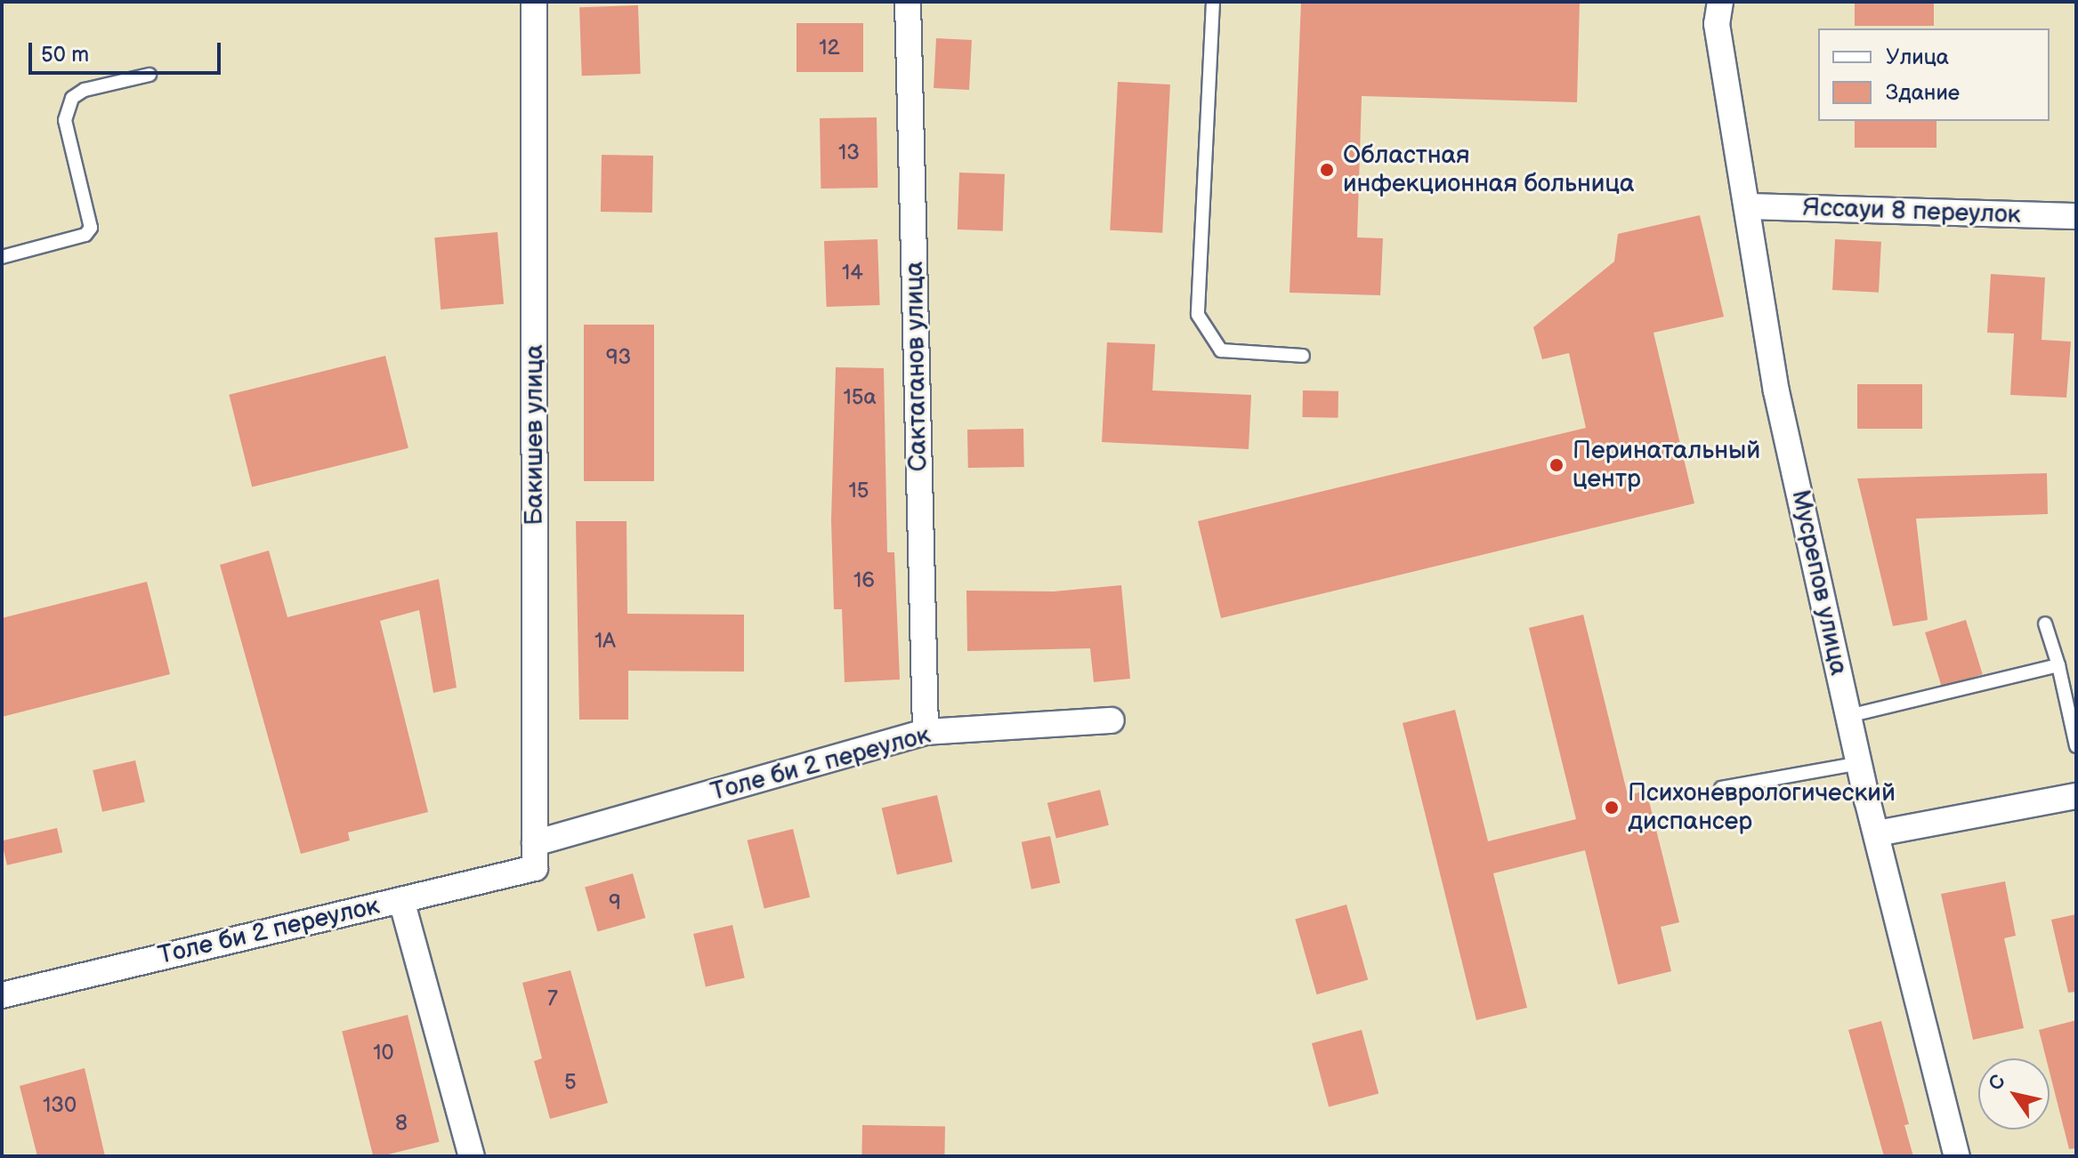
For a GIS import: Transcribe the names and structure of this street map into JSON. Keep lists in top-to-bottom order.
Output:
{
  "streets": {
    "street": [
      "Яссауи 8 переулок",
      "Сактаганов улица",
      "Бакишев улица",
      "Мусрепов улица",
      "Толе би 2 переулок"
    ]
  },
  "crossings": [
    ["Яссауи 8 переулок", "Мусрепов улица"],
    ["Сактаганов улица", "Толе би 2 переулок"],
    ["Бакишев улица", "Толе би 2 переулок"]
  ],
  "places": ["Областная инфекционная больница", "Перинатальный центр", "Психоневрологический диспансер"],
  "house_numbers": [
    "12",
    "13",
    "14",
    "93",
    "15а",
    "15",
    "16",
    "1А",
    "9",
    "7",
    "10",
    "5",
    "130",
    "8"
  ],
  "legend": ["Улица", "Здание"],
  "scale_bar": "50 m",
  "north": "top left"
}
